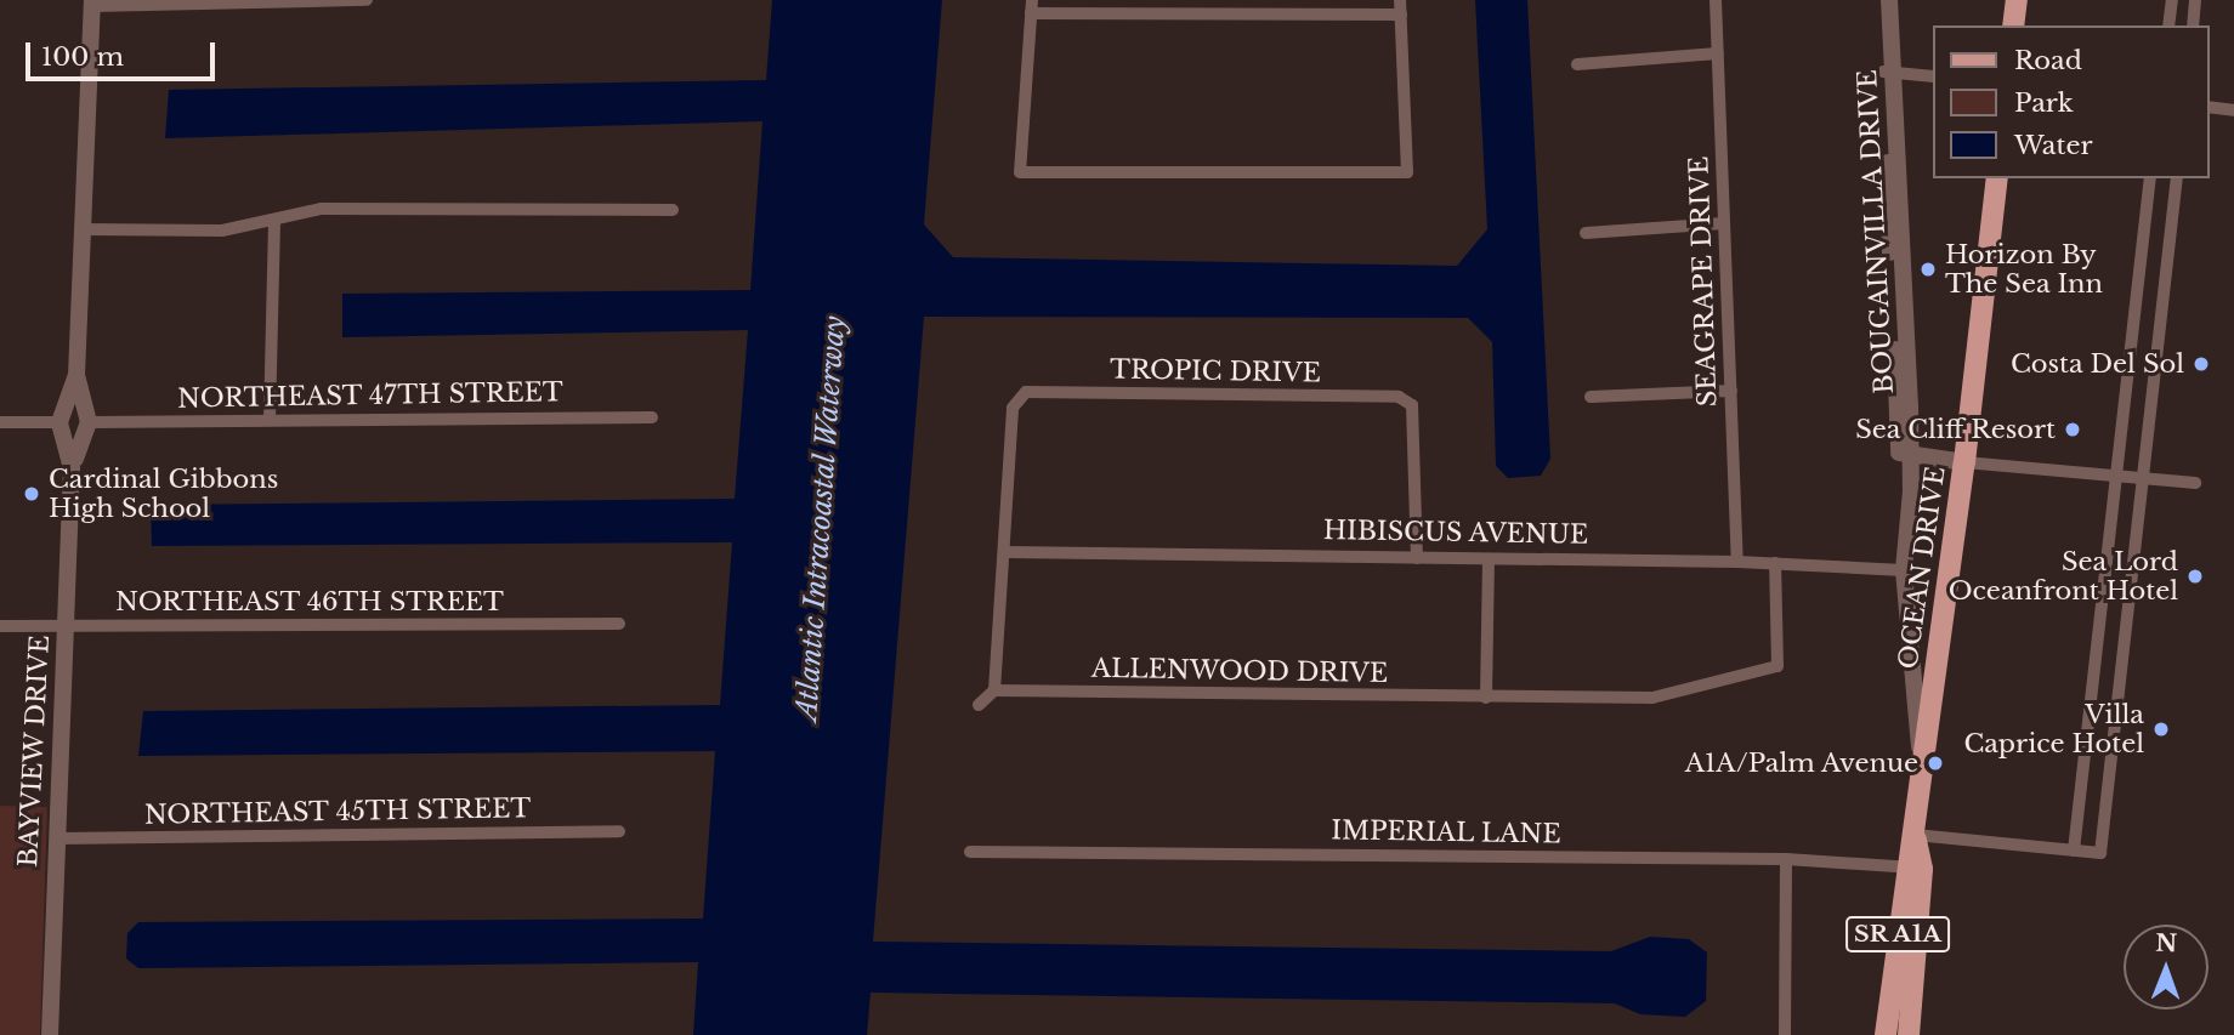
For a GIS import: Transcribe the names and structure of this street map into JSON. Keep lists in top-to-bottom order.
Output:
{
  "streets": {
    "main road": ["OCEAN DRIVE", "SR A1A"],
    "street": [
      "BOUGAINVILLA DRIVE",
      "SEAGRAPE DRIVE",
      "TROPIC DRIVE",
      "NORTHEAST 47TH STREET",
      "HIBISCUS AVENUE",
      "NORTHEAST 46TH STREET",
      "ALLENWOOD DRIVE",
      "BAYVIEW DRIVE",
      "NORTHEAST 45TH STREET",
      "IMPERIAL LANE"
    ]
  },
  "crossings": [
    ["BOUGAINVILLA DRIVE", "HIBISCUS AVENUE"],
    ["BOUGAINVILLA DRIVE", "OCEAN DRIVE"],
    ["BOUGAINVILLA DRIVE", "SR A1A"],
    ["SEAGRAPE DRIVE", "HIBISCUS AVENUE"],
    ["TROPIC DRIVE", "HIBISCUS AVENUE"],
    ["NORTHEAST 47TH STREET", "BAYVIEW DRIVE"],
    ["HIBISCUS AVENUE", "ALLENWOOD DRIVE"],
    ["OCEAN DRIVE", "SR A1A"],
    ["NORTHEAST 46TH STREET", "BAYVIEW DRIVE"],
    ["BAYVIEW DRIVE", "NORTHEAST 45TH STREET"],
    ["IMPERIAL LANE", "SR A1A"]
  ],
  "water": ["Atlantic Intracoastal Waterway"],
  "places": [
    "Horizon By The Sea Inn",
    "Costa Del Sol",
    "Sea Cliff Resort",
    "Cardinal Gibbons High School",
    "Sea Lord Oceanfront Hotel",
    "Villa Caprice Hotel",
    "A1A/Palm Avenue"
  ],
  "legend": ["Road", "Park", "Water"],
  "scale_bar": "100 m",
  "north": "top"
}
